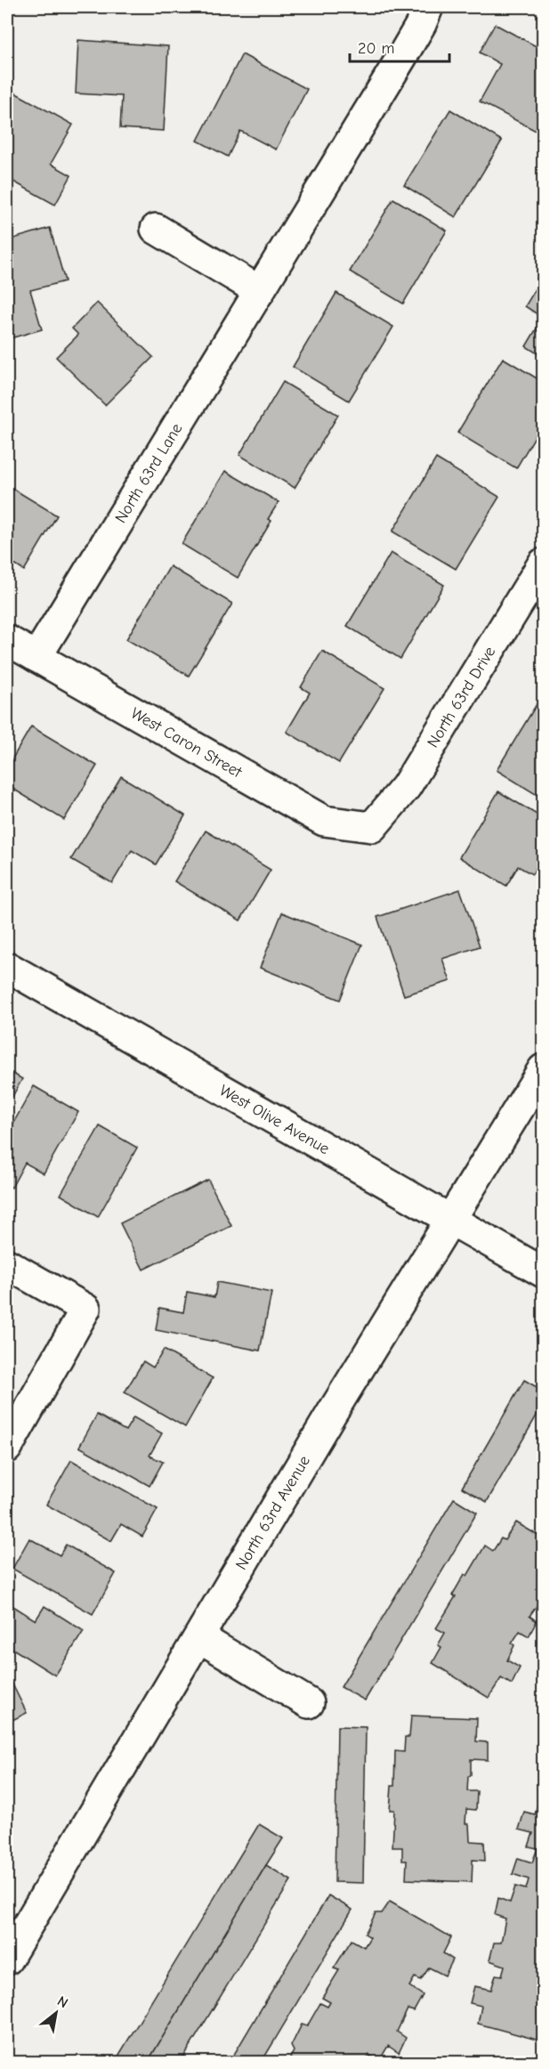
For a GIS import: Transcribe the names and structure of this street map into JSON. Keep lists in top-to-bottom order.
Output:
{
  "streets": {
    "street": [
      "North 63rd Lane",
      "North 63rd Drive",
      "West Caron Street",
      "West Olive Avenue",
      "North 63rd Avenue"
    ]
  },
  "crossings": [
    ["North 63rd Lane", "West Caron Street"],
    ["North 63rd Drive", "West Caron Street"],
    ["West Olive Avenue", "North 63rd Avenue"]
  ],
  "scale_bar": "20 m",
  "north": "top right"
}
